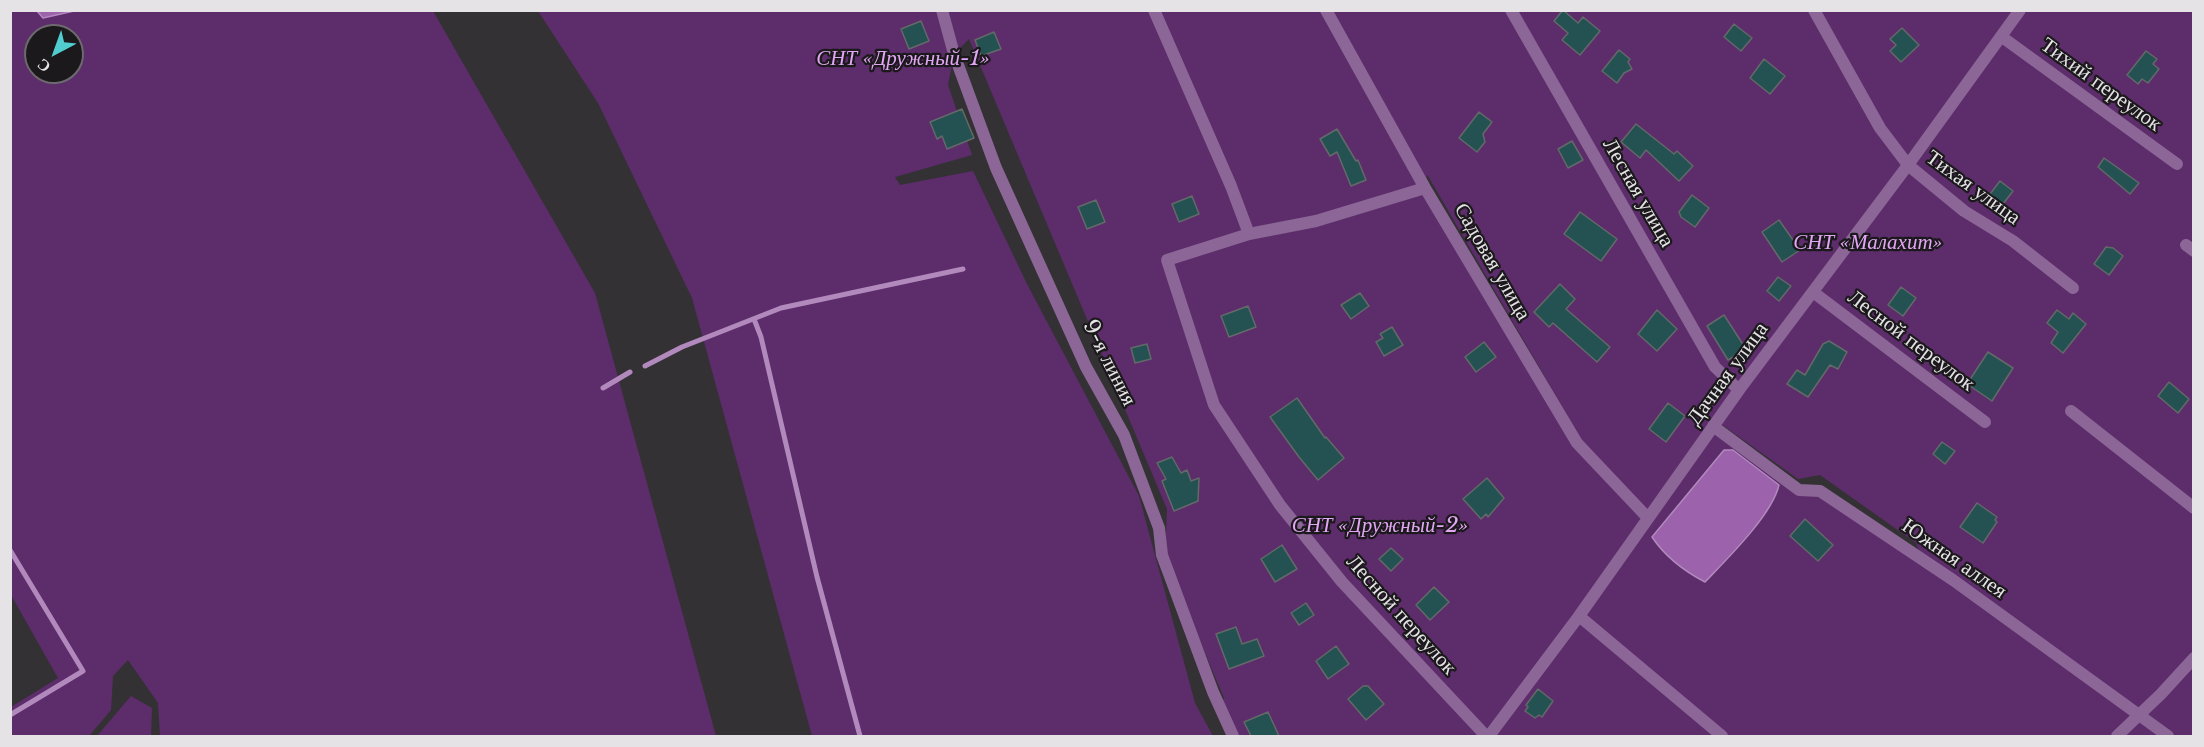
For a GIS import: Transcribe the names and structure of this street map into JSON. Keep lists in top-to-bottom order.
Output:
{
  "streets": {
    "street": [
      "Тихий переулок",
      "Тихая улица",
      "Лесная улица",
      "Садовая улица",
      "Лесной переулок",
      "9-я линия",
      "Дачная улица",
      "Южная аллея"
    ]
  },
  "crossings": [
    ["Тихий переулок", "Дачная улица"],
    ["Тихая улица", "Дачная улица"],
    ["Лесная улица", "Дачная улица"],
    ["Садовая улица", "Дачная улица"],
    ["Лесной переулок", "Дачная улица"],
    ["Дачная улица", "Южная аллея"]
  ],
  "parks": ["СНТ «Дружный-1»", "СНТ «Малахит»", "СНТ «Дружный-2»"],
  "north": "bottom left"
}
